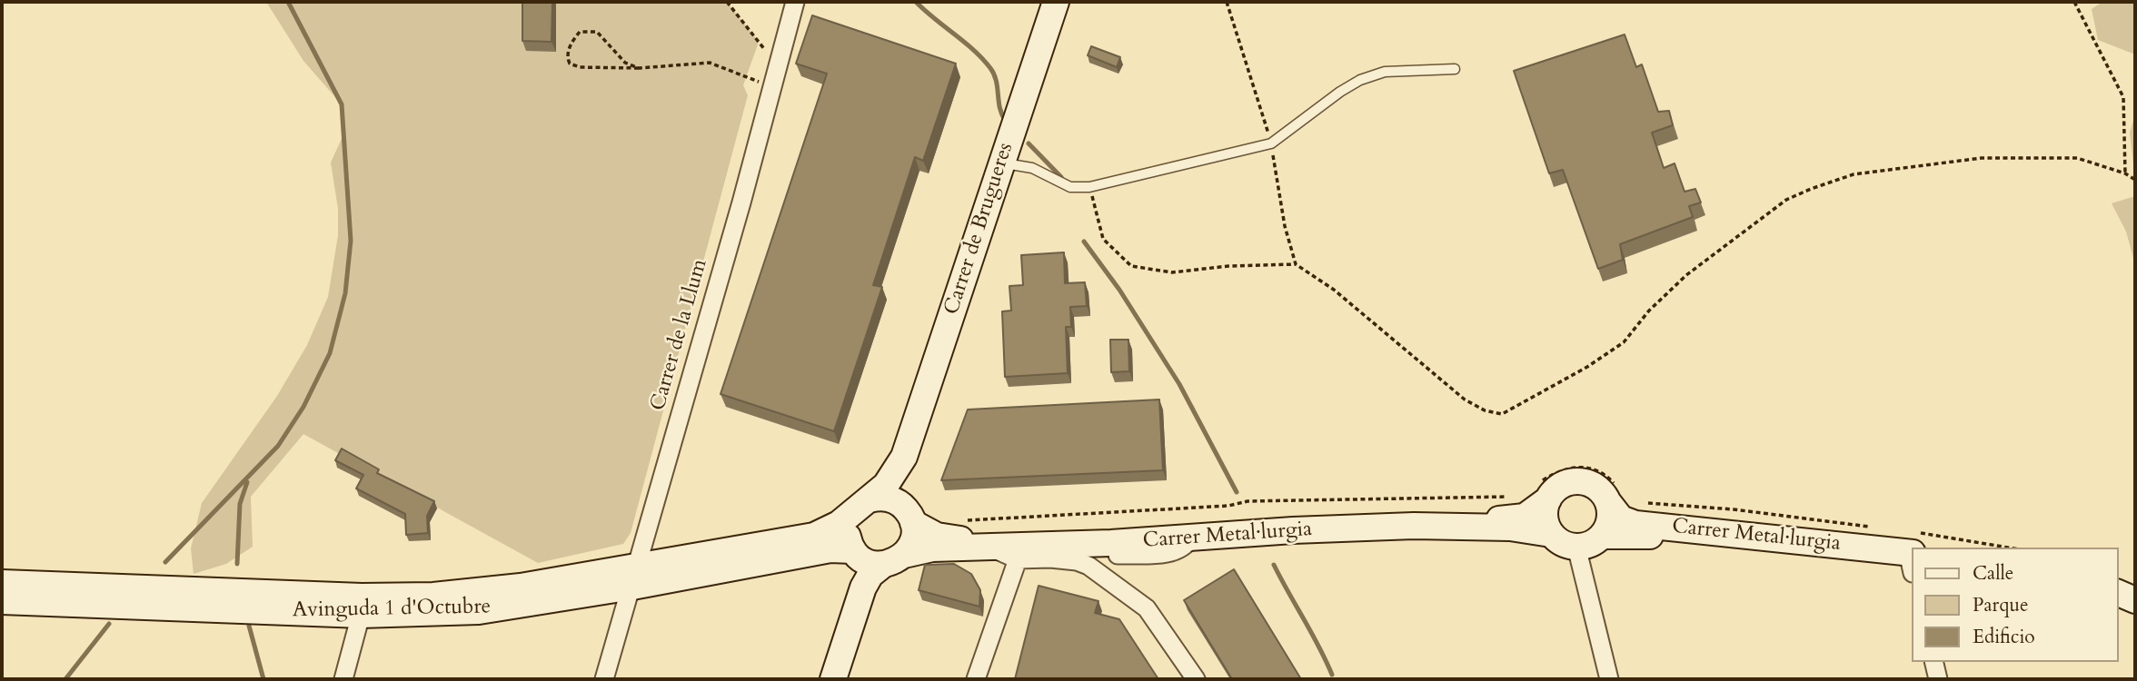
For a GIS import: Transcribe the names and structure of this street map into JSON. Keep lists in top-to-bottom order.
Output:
{
  "streets": {
    "main road": ["Carrer de Brugueres", "Carrer Metal·lurgia", "Avinguda 1 d'Octubre"],
    "street": ["Carrer de la Llum"]
  },
  "crossings": [
    ["Carrer de la Llum", "Avinguda 1 d'Octubre"],
    ["Carrer Metal·lurgia", "Avinguda 1 d'Octubre"]
  ],
  "legend": ["Calle", "Parque", "Edificio"]
}
